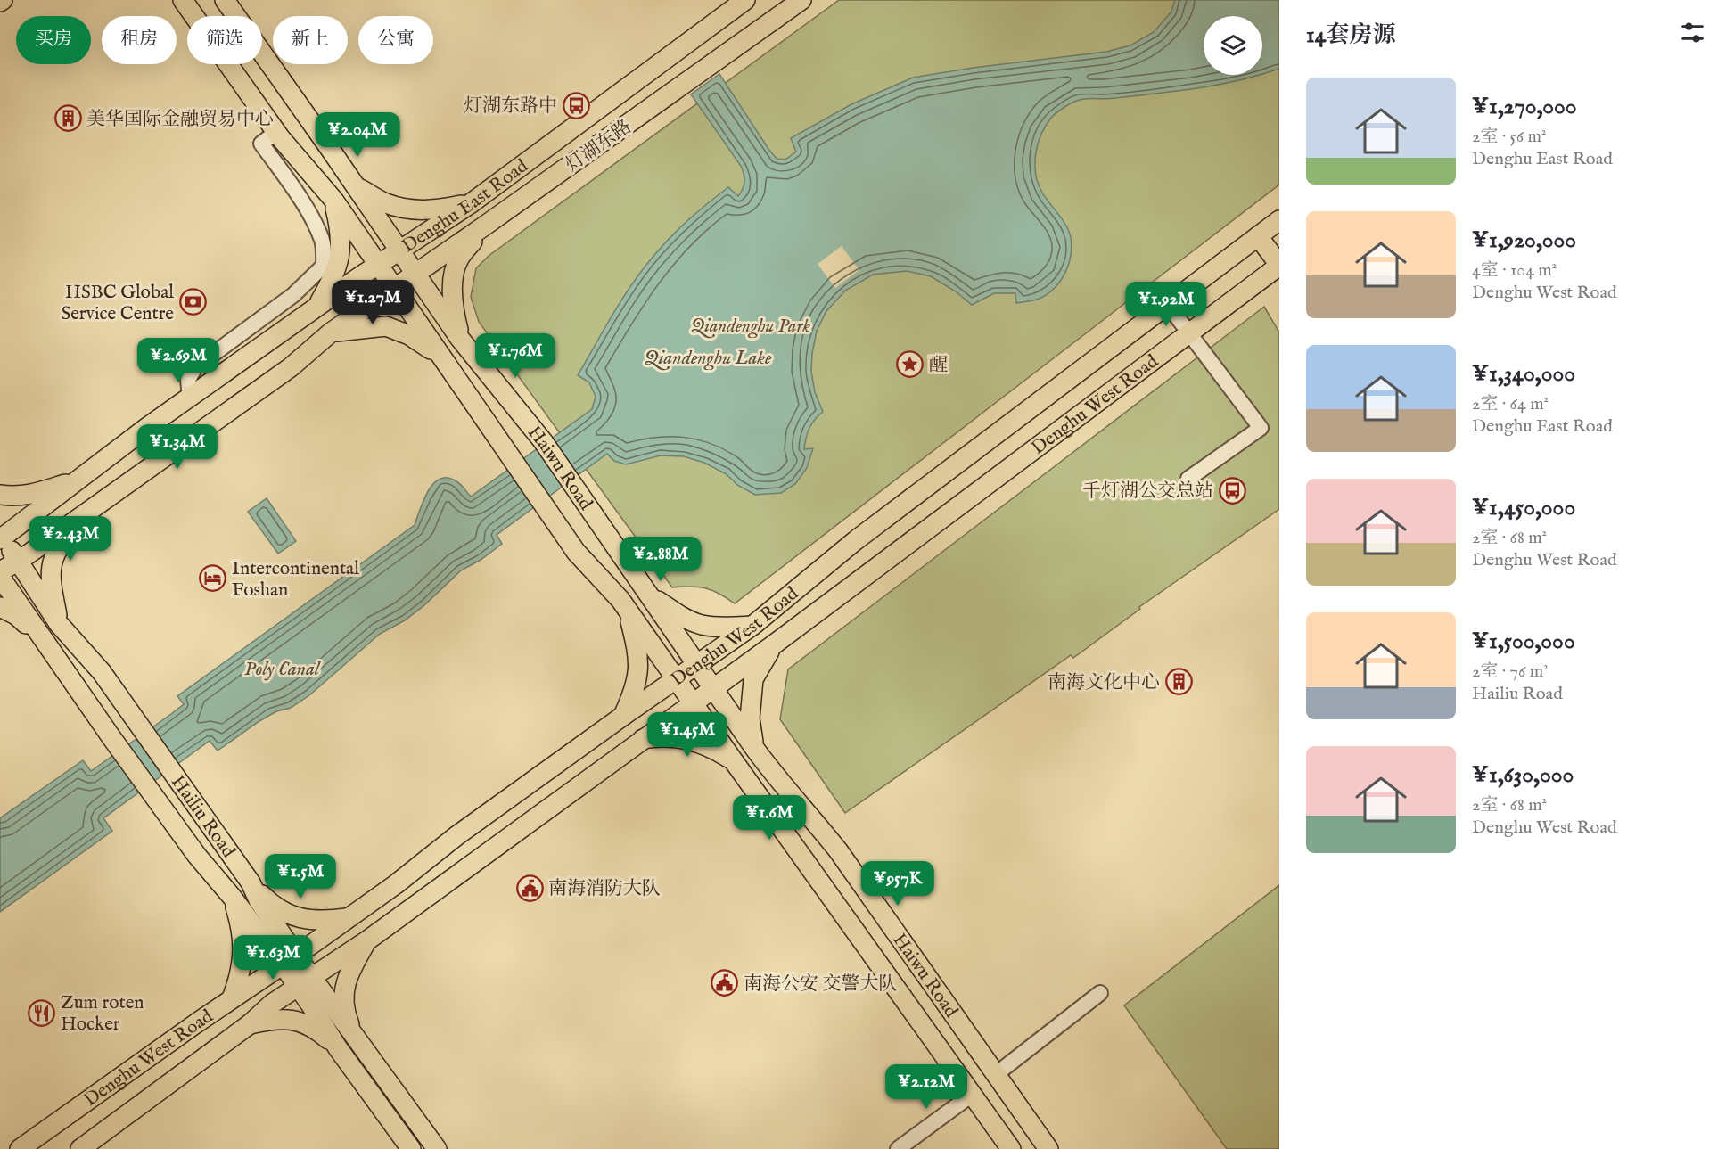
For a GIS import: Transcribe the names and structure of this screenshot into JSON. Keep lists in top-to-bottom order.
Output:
{
  "streets": {
    "main road": [
      "灯湖东路",
      "Denghu East Road",
      "Denghu West Road",
      "Haiwu Road",
      "Hailiu Road"
    ]
  },
  "crossings": [
    ["灯湖东路", "Haiwu Road"],
    ["Denghu East Road", "Haiwu Road"],
    ["Denghu East Road", "Hailiu Road"],
    ["Denghu West Road", "Haiwu Road"],
    ["Denghu West Road", "Hailiu Road"]
  ],
  "water": ["Qiandenghu Lake", "Poly Canal"],
  "parks": ["Qiandenghu Park"],
  "places": {
    "bus stop": ["灯湖东路中", "千灯湖公交总站"],
    "building": ["美华国际金融贸易中心", "南海文化中心"],
    "bank": ["HSBC Global Service Centre"],
    "place": ["醒"],
    "hotel": ["Intercontinental Foshan"],
    "public building": ["南海消防大队", "南海公安 交警大队"],
    "restaurant": ["Zum roten Hocker"]
  },
  "page": {
    "heading": "14套房源",
    "chip": [
      "买房",
      "租房",
      "筛选",
      "新上",
      "公寓"
    ],
    "list": [
      {
        "name": "¥1,270,000",
        "note": "2室 · 56 m² · Denghu East Road"
      },
      {
        "name": "¥1,920,000",
        "note": "4室 · 104 m² · Denghu West Road"
      },
      {
        "name": "¥1,340,000",
        "note": "2室 · 64 m² · Denghu East Road"
      },
      {
        "name": "¥1,450,000",
        "note": "2室 · 68 m² · Denghu West Road"
      },
      {
        "name": "¥1,500,000",
        "note": "2室 · 76 m² · Hailiu Road"
      },
      {
        "name": "¥1,630,000",
        "note": "2室 · 68 m² · Denghu West Road"
      }
    ],
    "price": [
      "¥2.04M",
      "¥1.27M",
      "¥1.92M",
      "¥1.76M",
      "¥2.69M",
      "¥1.34M",
      "¥2.43M",
      "¥2.88M",
      "¥1.45M",
      "¥1.6M",
      "¥1.5M",
      "¥957K",
      "¥1.63M",
      "¥2.12M"
    ]
  }
}
